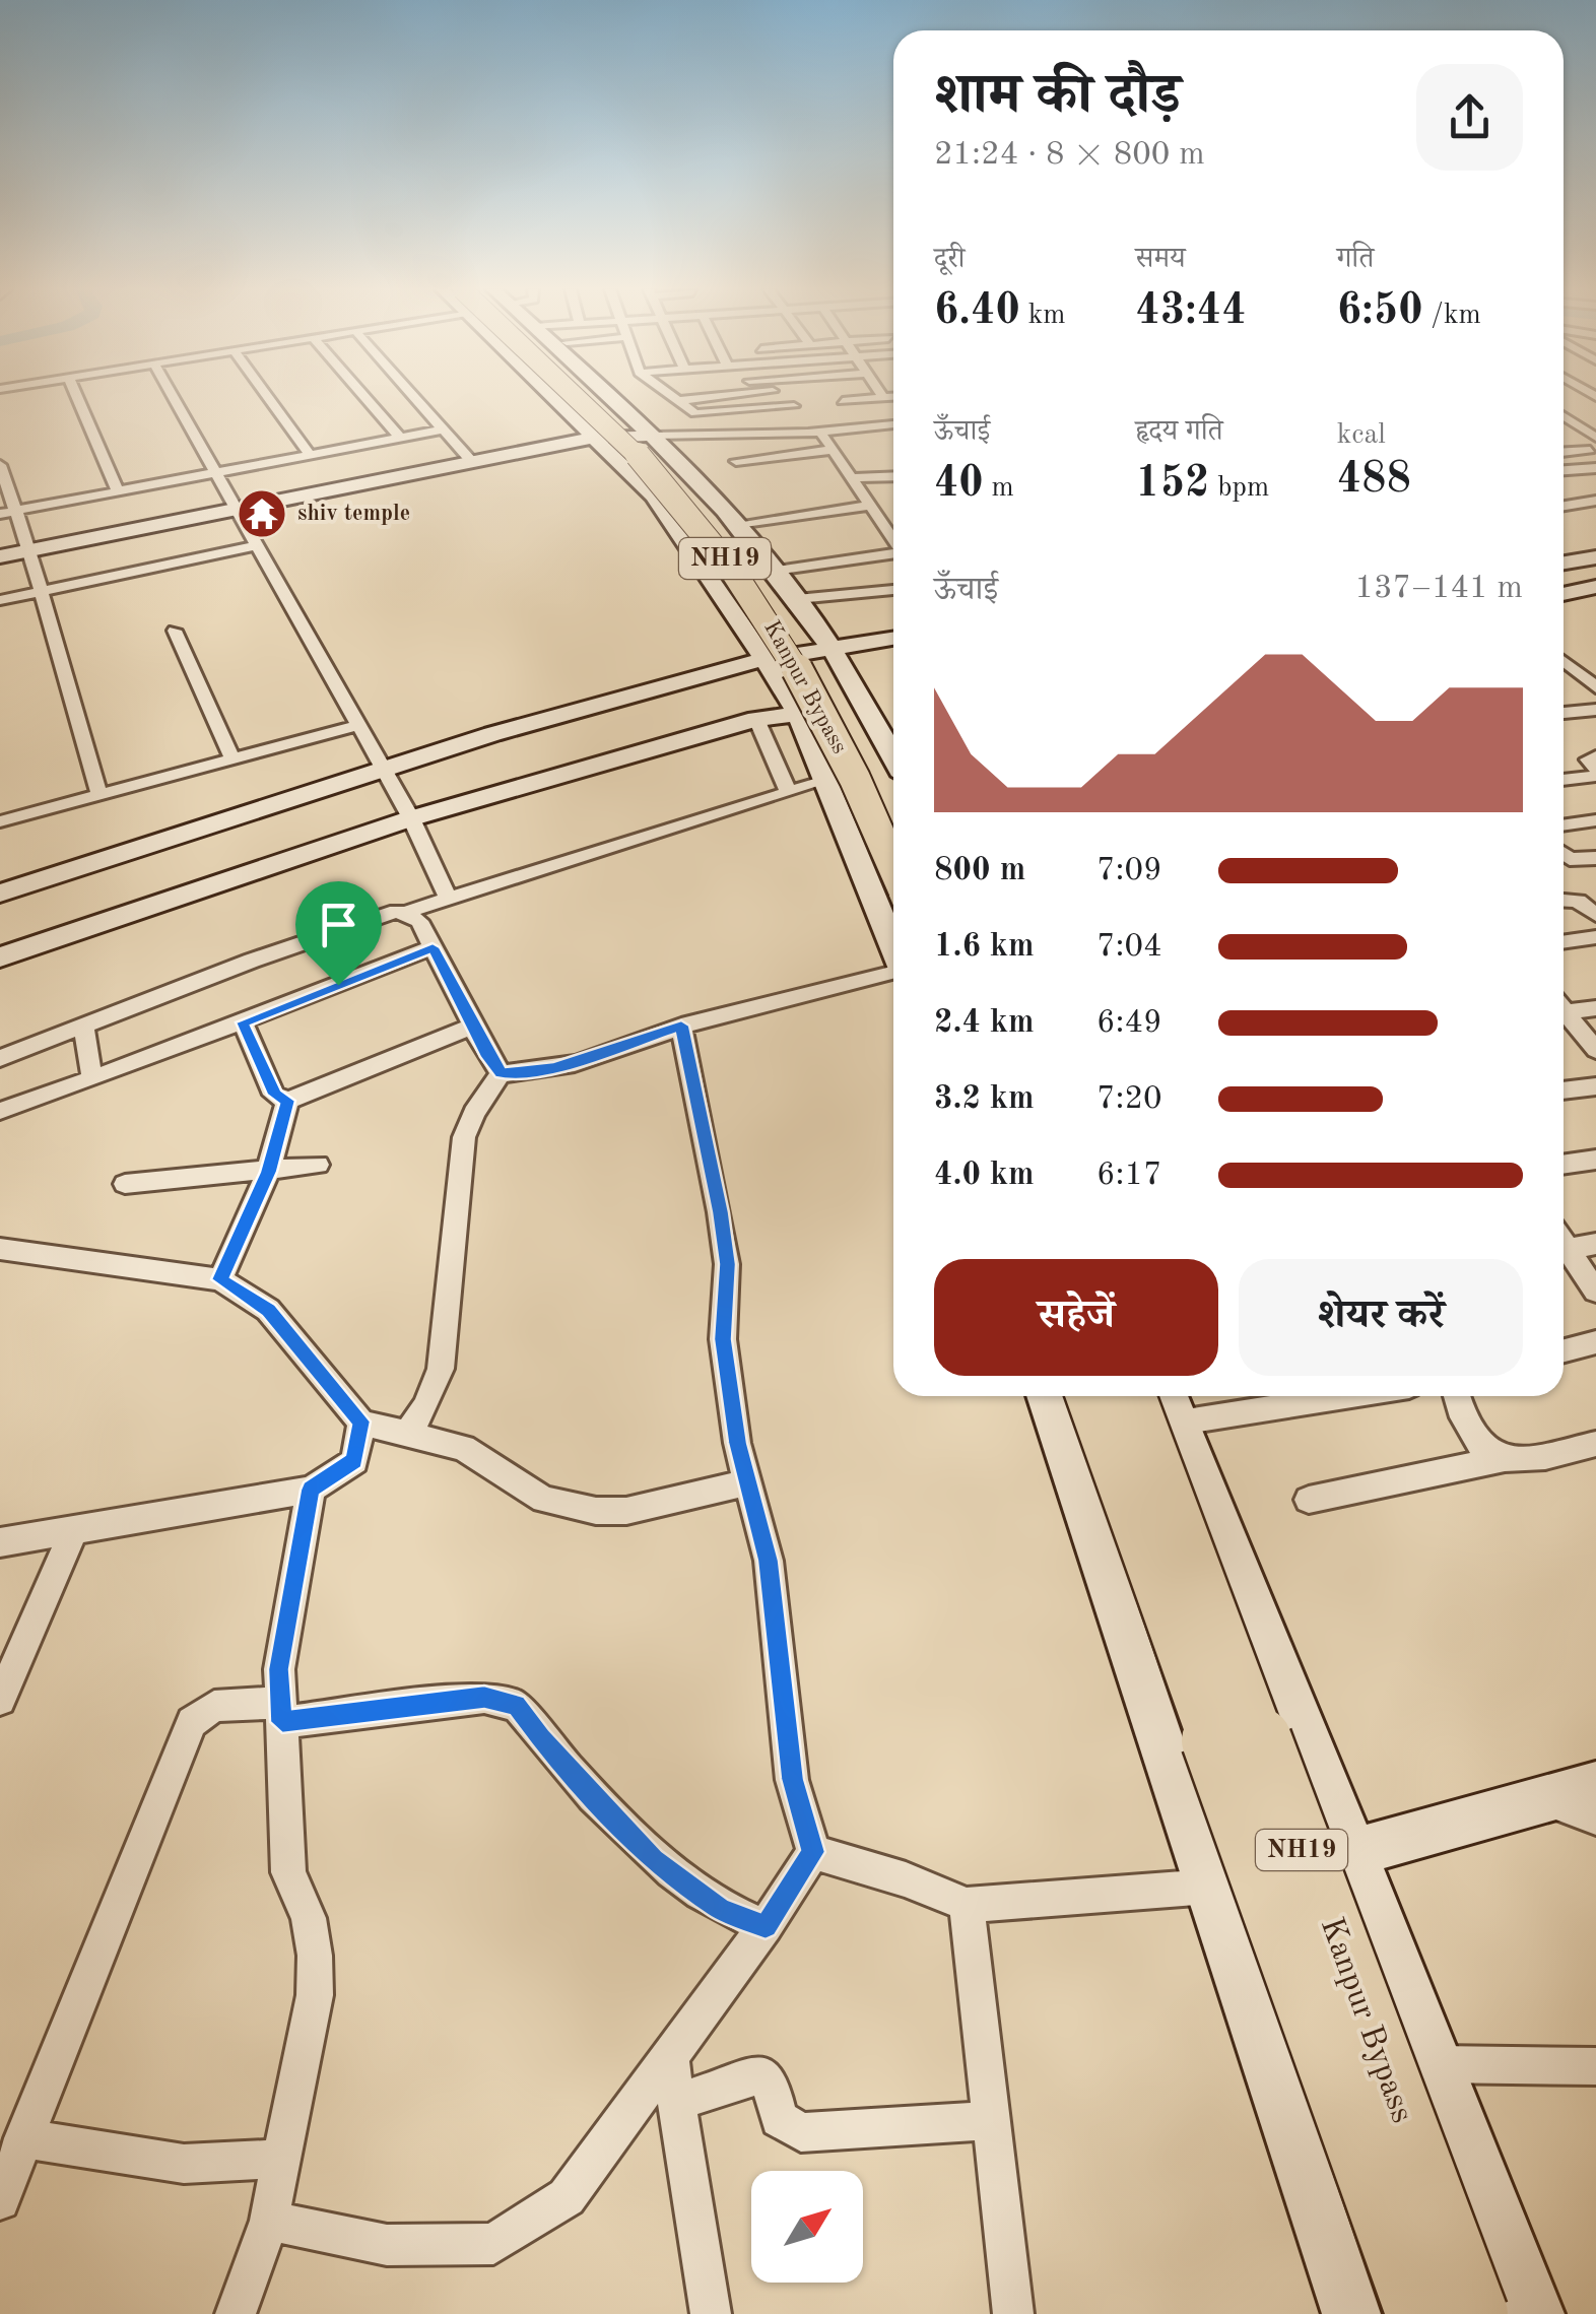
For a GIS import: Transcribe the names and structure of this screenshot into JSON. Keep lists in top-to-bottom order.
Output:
{
  "streets": {
    "highway": ["NH19", "Kanpur Bypass"]
  },
  "places": {
    "temple": ["shiv temple"]
  },
  "north": "top right",
  "page": {
    "heading": ["शाम की दौड़", "21:24 · 8 × 800 m"],
    "stats": [
      ["दूरी", "6.40 km"],
      ["समय", "43:44"],
      ["गति", "6:50 /km"],
      ["ऊँचाई", "40 m"],
      ["हृदय गति", "152 bpm"],
      ["kcal", "488"]
    ],
    "chart": ["ऊँचाई", "137–141 m"],
    "list": [
      {
        "name": "800 m",
        "note": "7:09"
      },
      {
        "name": "1.6 km",
        "note": "7:04"
      },
      {
        "name": "2.4 km",
        "note": "6:49"
      },
      {
        "name": "3.2 km",
        "note": "7:20"
      },
      {
        "name": "4.0 km",
        "note": "6:17"
      }
    ],
    "buttons": ["सहेजें", "शेयर करें"]
  }
}
